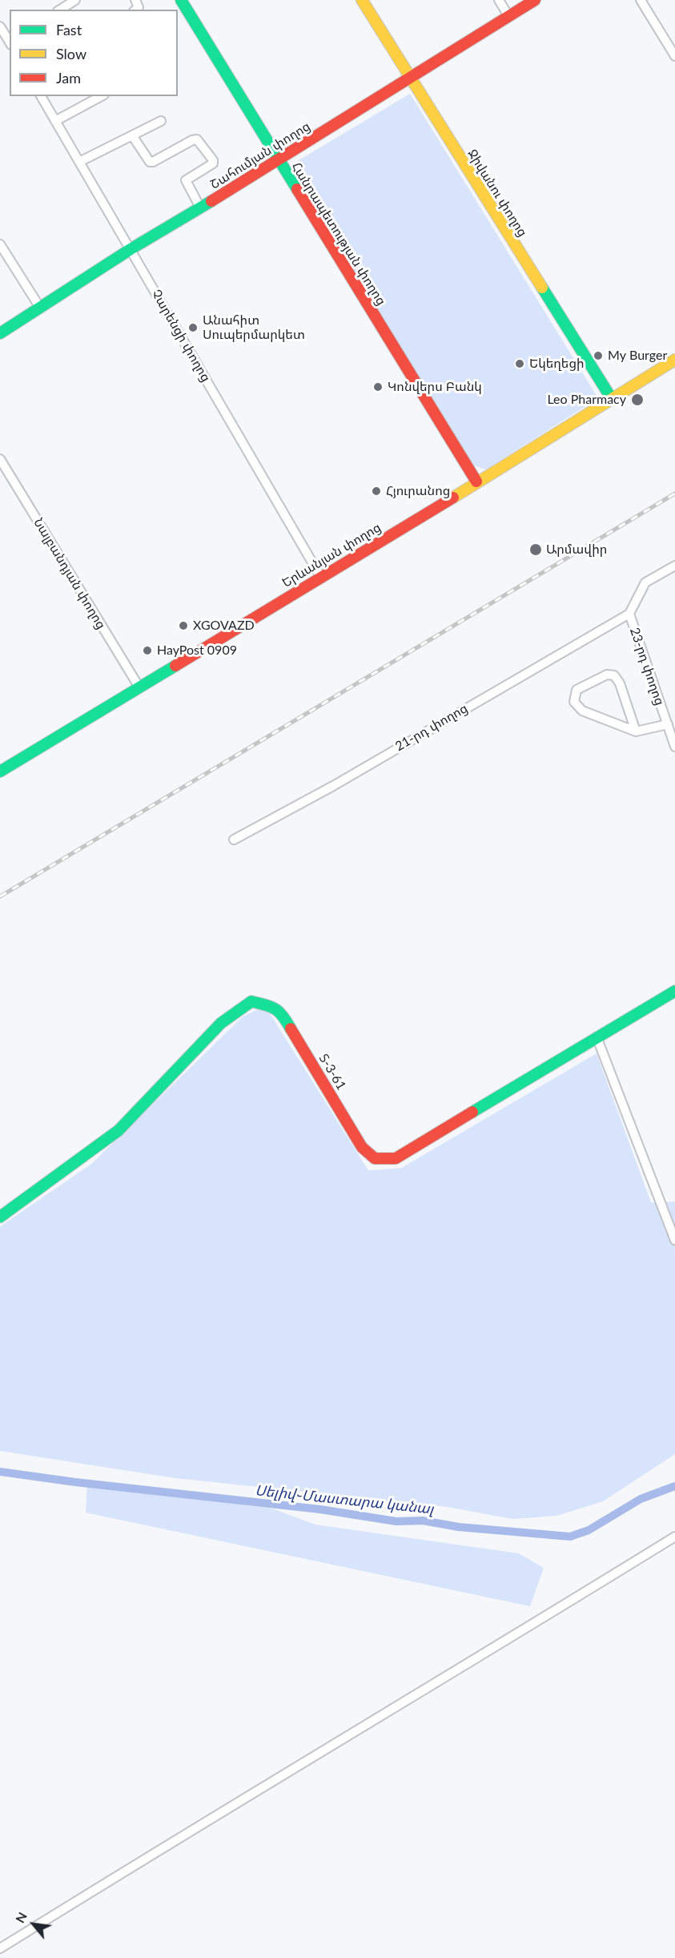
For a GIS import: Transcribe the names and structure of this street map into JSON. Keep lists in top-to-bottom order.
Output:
{
  "streets": {
    "main road": [
      "Շահումյան փողոց",
      "Ջիվանու փողոց",
      "Հանրապետության փողոց",
      "Երևանյան փողոց",
      "Տ-3-61"
    ],
    "street": [
      "Չարենցի փողոց",
      "Նալբանդյան փողոց",
      "23-րդ փողոց",
      "21-րդ փողոց"
    ]
  },
  "crossings": [
    ["Շահումյան փողոց", "Ջիվանու փողոց"],
    ["Շահումյան փողոց", "Հանրապետության փողոց"],
    ["Շահումյան փողոց", "Չարենցի փողոց"],
    ["Ջիվանու փողոց", "Երևանյան փողոց"],
    ["Հանրապետության փողոց", "Երևանյան փողոց"],
    ["Չարենցի փողոց", "Երևանյան փողոց"],
    ["Երևանյան փողոց", "Նալբանդյան փողոց"],
    ["23-րդ փողոց", "21-րդ փողոց"]
  ],
  "water": ["Սելիվ֊Մաստարա կանալ"],
  "places": [
    "Անահիտ Սուպերմարկետ",
    "My Burger",
    "Եկեղեցի",
    "Կոնվերս Բանկ",
    "Leo Pharmacy",
    "Հյուրանոց",
    "Արմավիր",
    "XGOVAZD",
    "HayPost 0909"
  ],
  "legend": ["Fast", "Slow", "Jam"],
  "north": "top left"
}
